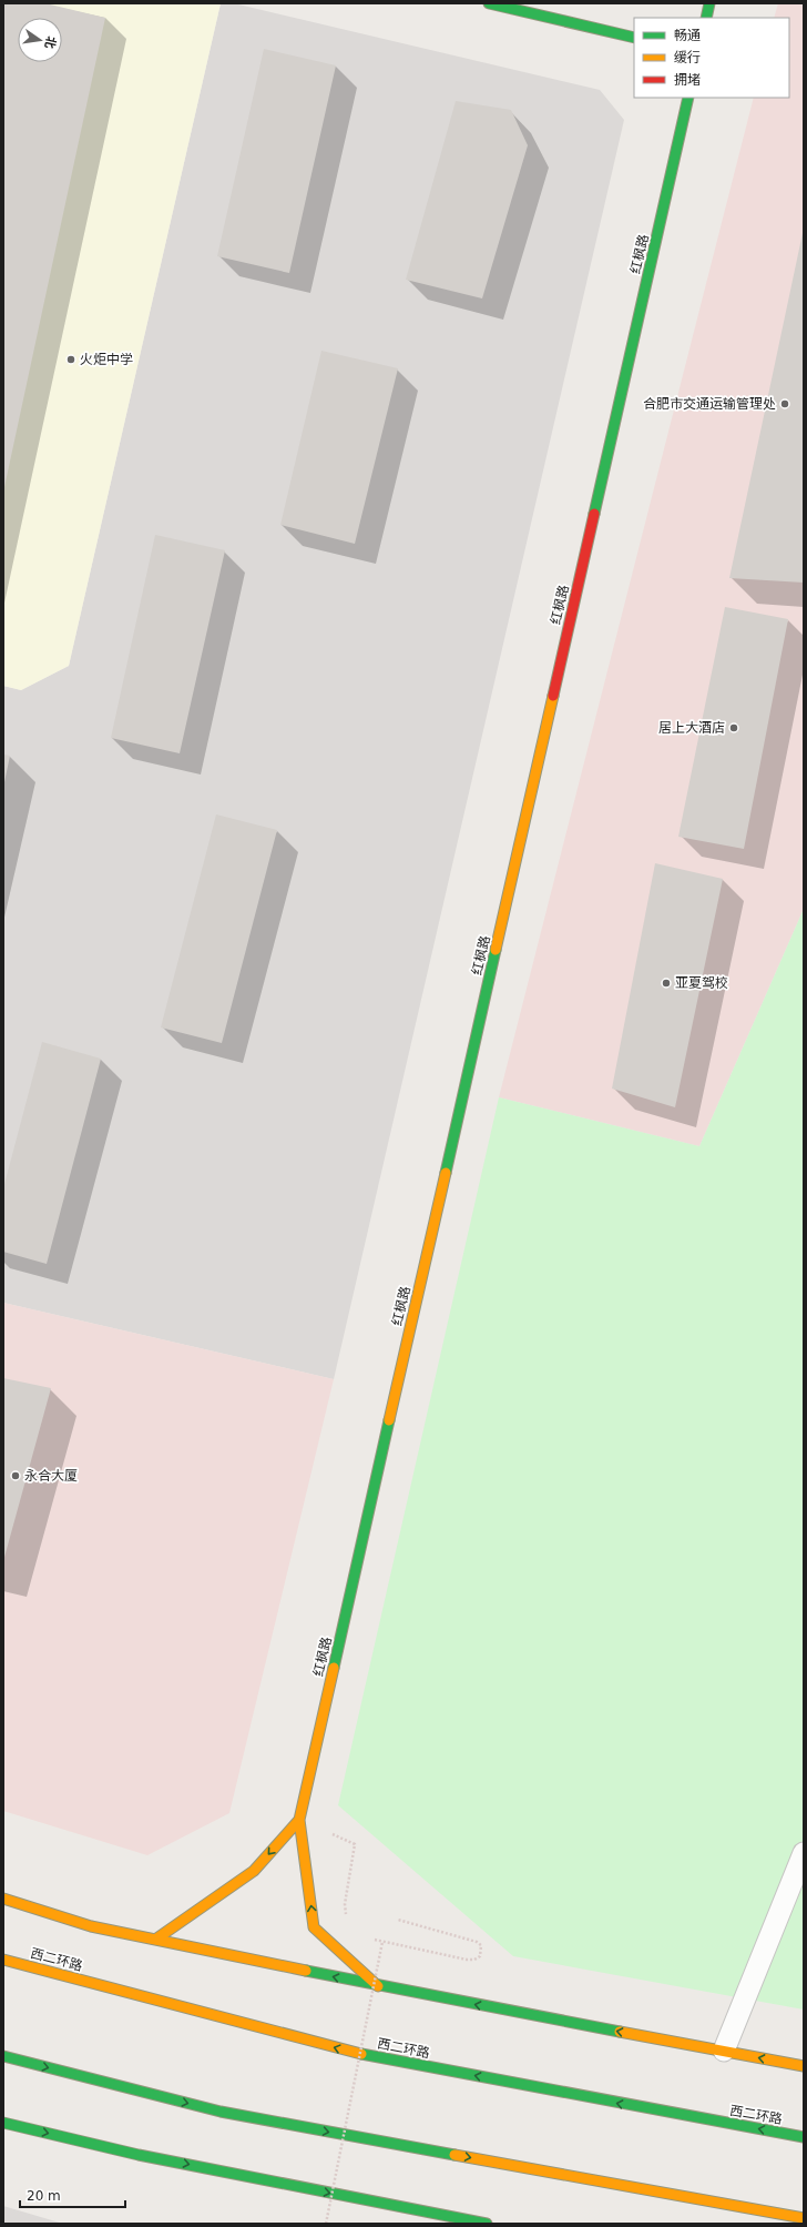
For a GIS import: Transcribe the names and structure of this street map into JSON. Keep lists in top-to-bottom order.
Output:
{
  "streets": {
    "main road": ["红枫路", "西二环路"]
  },
  "places": [
    "火炬中学",
    "合肥市交通运输管理处",
    "居上大酒店",
    "亚夏驾校",
    "永合大厦"
  ],
  "legend": ["畅通", "缓行", "拥堵"],
  "scale_bar": "20 m",
  "north": "right"
}
